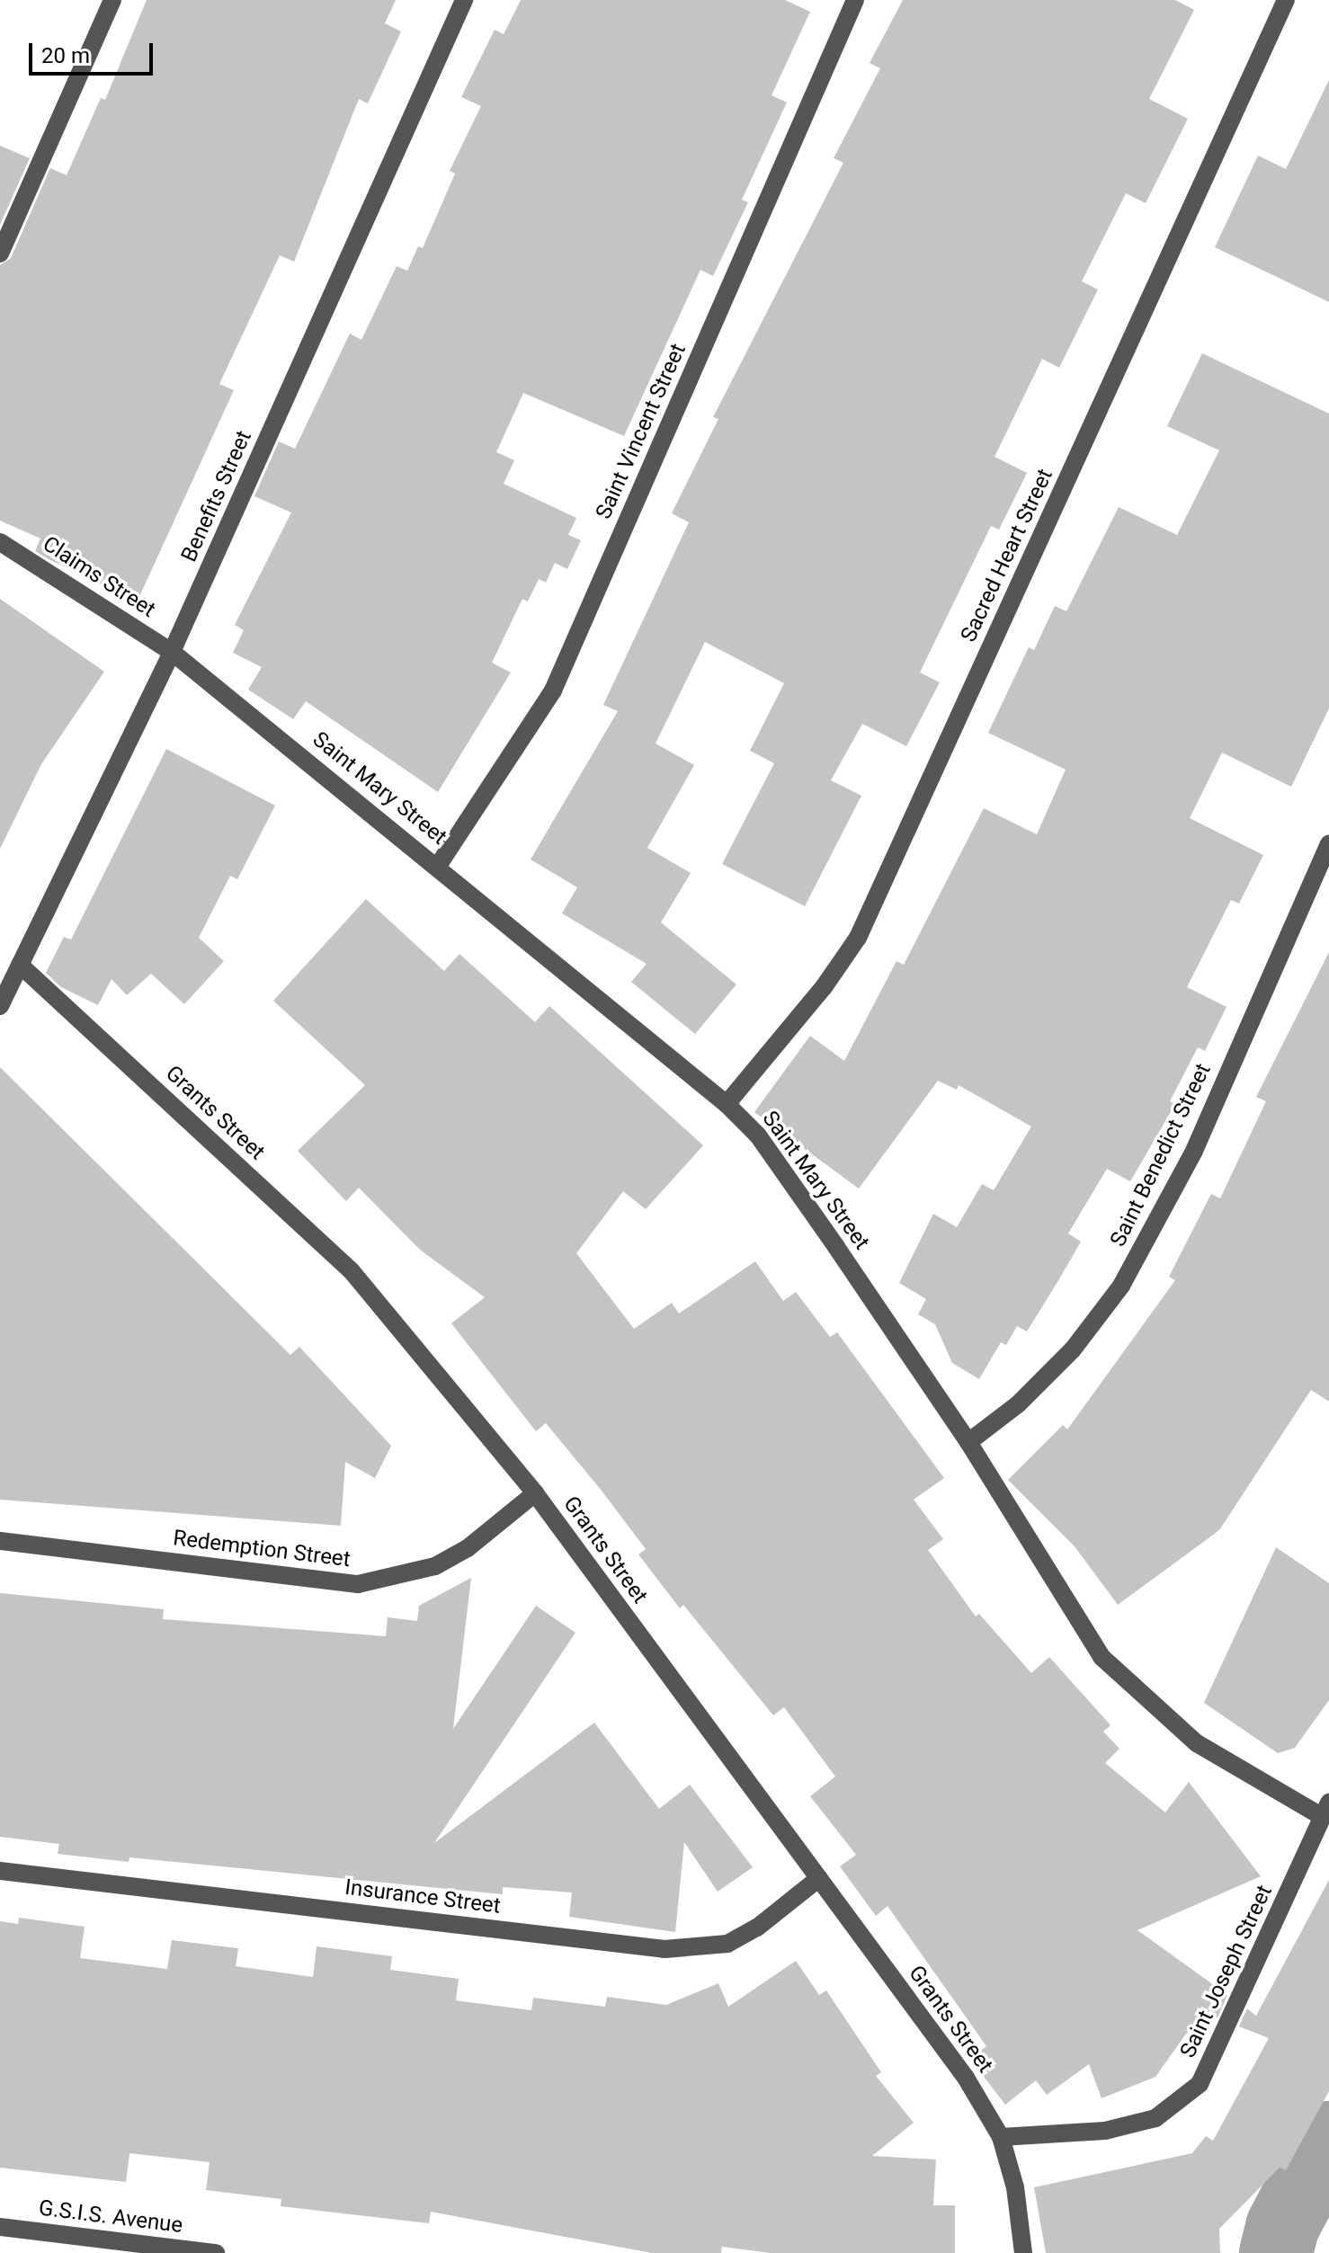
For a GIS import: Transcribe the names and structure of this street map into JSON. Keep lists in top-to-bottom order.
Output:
{
  "streets": {
    "street": [
      "Saint Vincent Street",
      "Benefits Street",
      "Sacred Heart Street",
      "Claims Street",
      "Saint Mary Street",
      "Grants Street",
      "Saint Benedict Street",
      "Redemption Street",
      "Insurance Street",
      "Saint Joseph Street",
      "G.S.I.S. Avenue"
    ]
  },
  "crossings": [
    ["Saint Vincent Street", "Saint Mary Street"],
    ["Benefits Street", "Claims Street"],
    ["Benefits Street", "Saint Mary Street"],
    ["Benefits Street", "Grants Street"],
    ["Sacred Heart Street", "Saint Mary Street"],
    ["Claims Street", "Saint Mary Street"],
    ["Saint Mary Street", "Saint Benedict Street"],
    ["Saint Mary Street", "Saint Joseph Street"],
    ["Grants Street", "Redemption Street"],
    ["Grants Street", "Insurance Street"],
    ["Grants Street", "Saint Joseph Street"]
  ],
  "scale_bar": "20 m"
}
